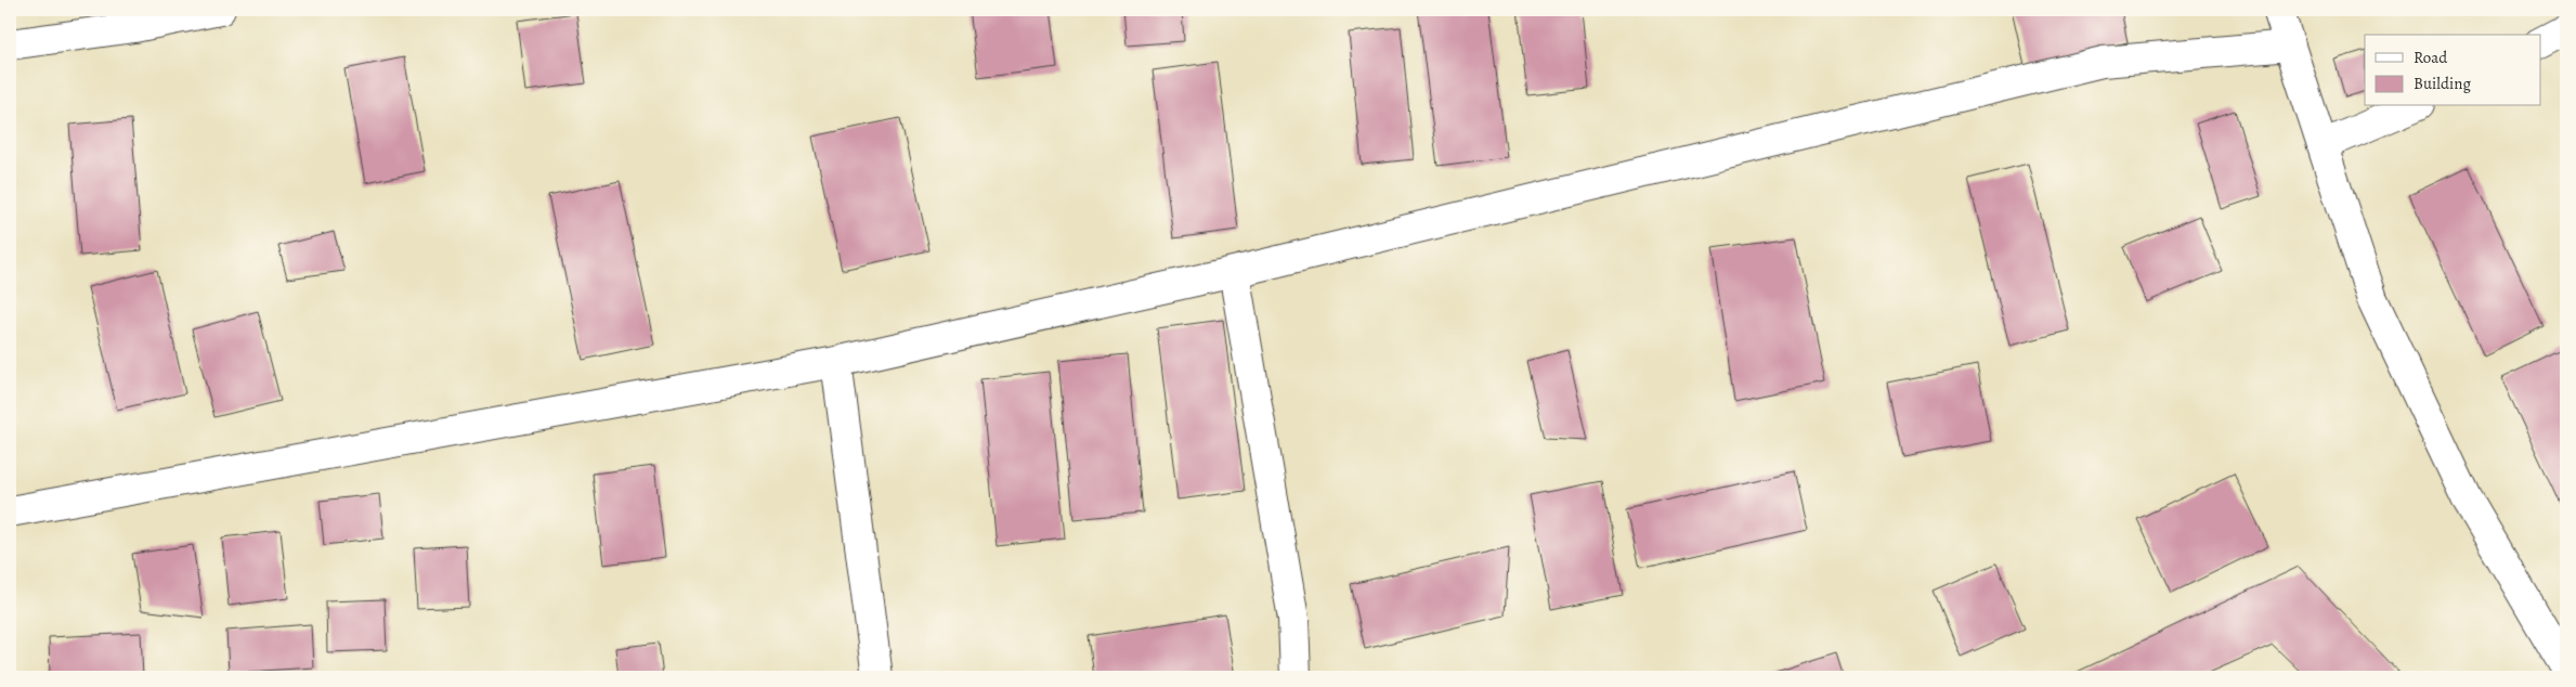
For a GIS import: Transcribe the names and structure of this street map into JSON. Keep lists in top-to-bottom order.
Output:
{
  "legend": ["Road", "Building"]
}
